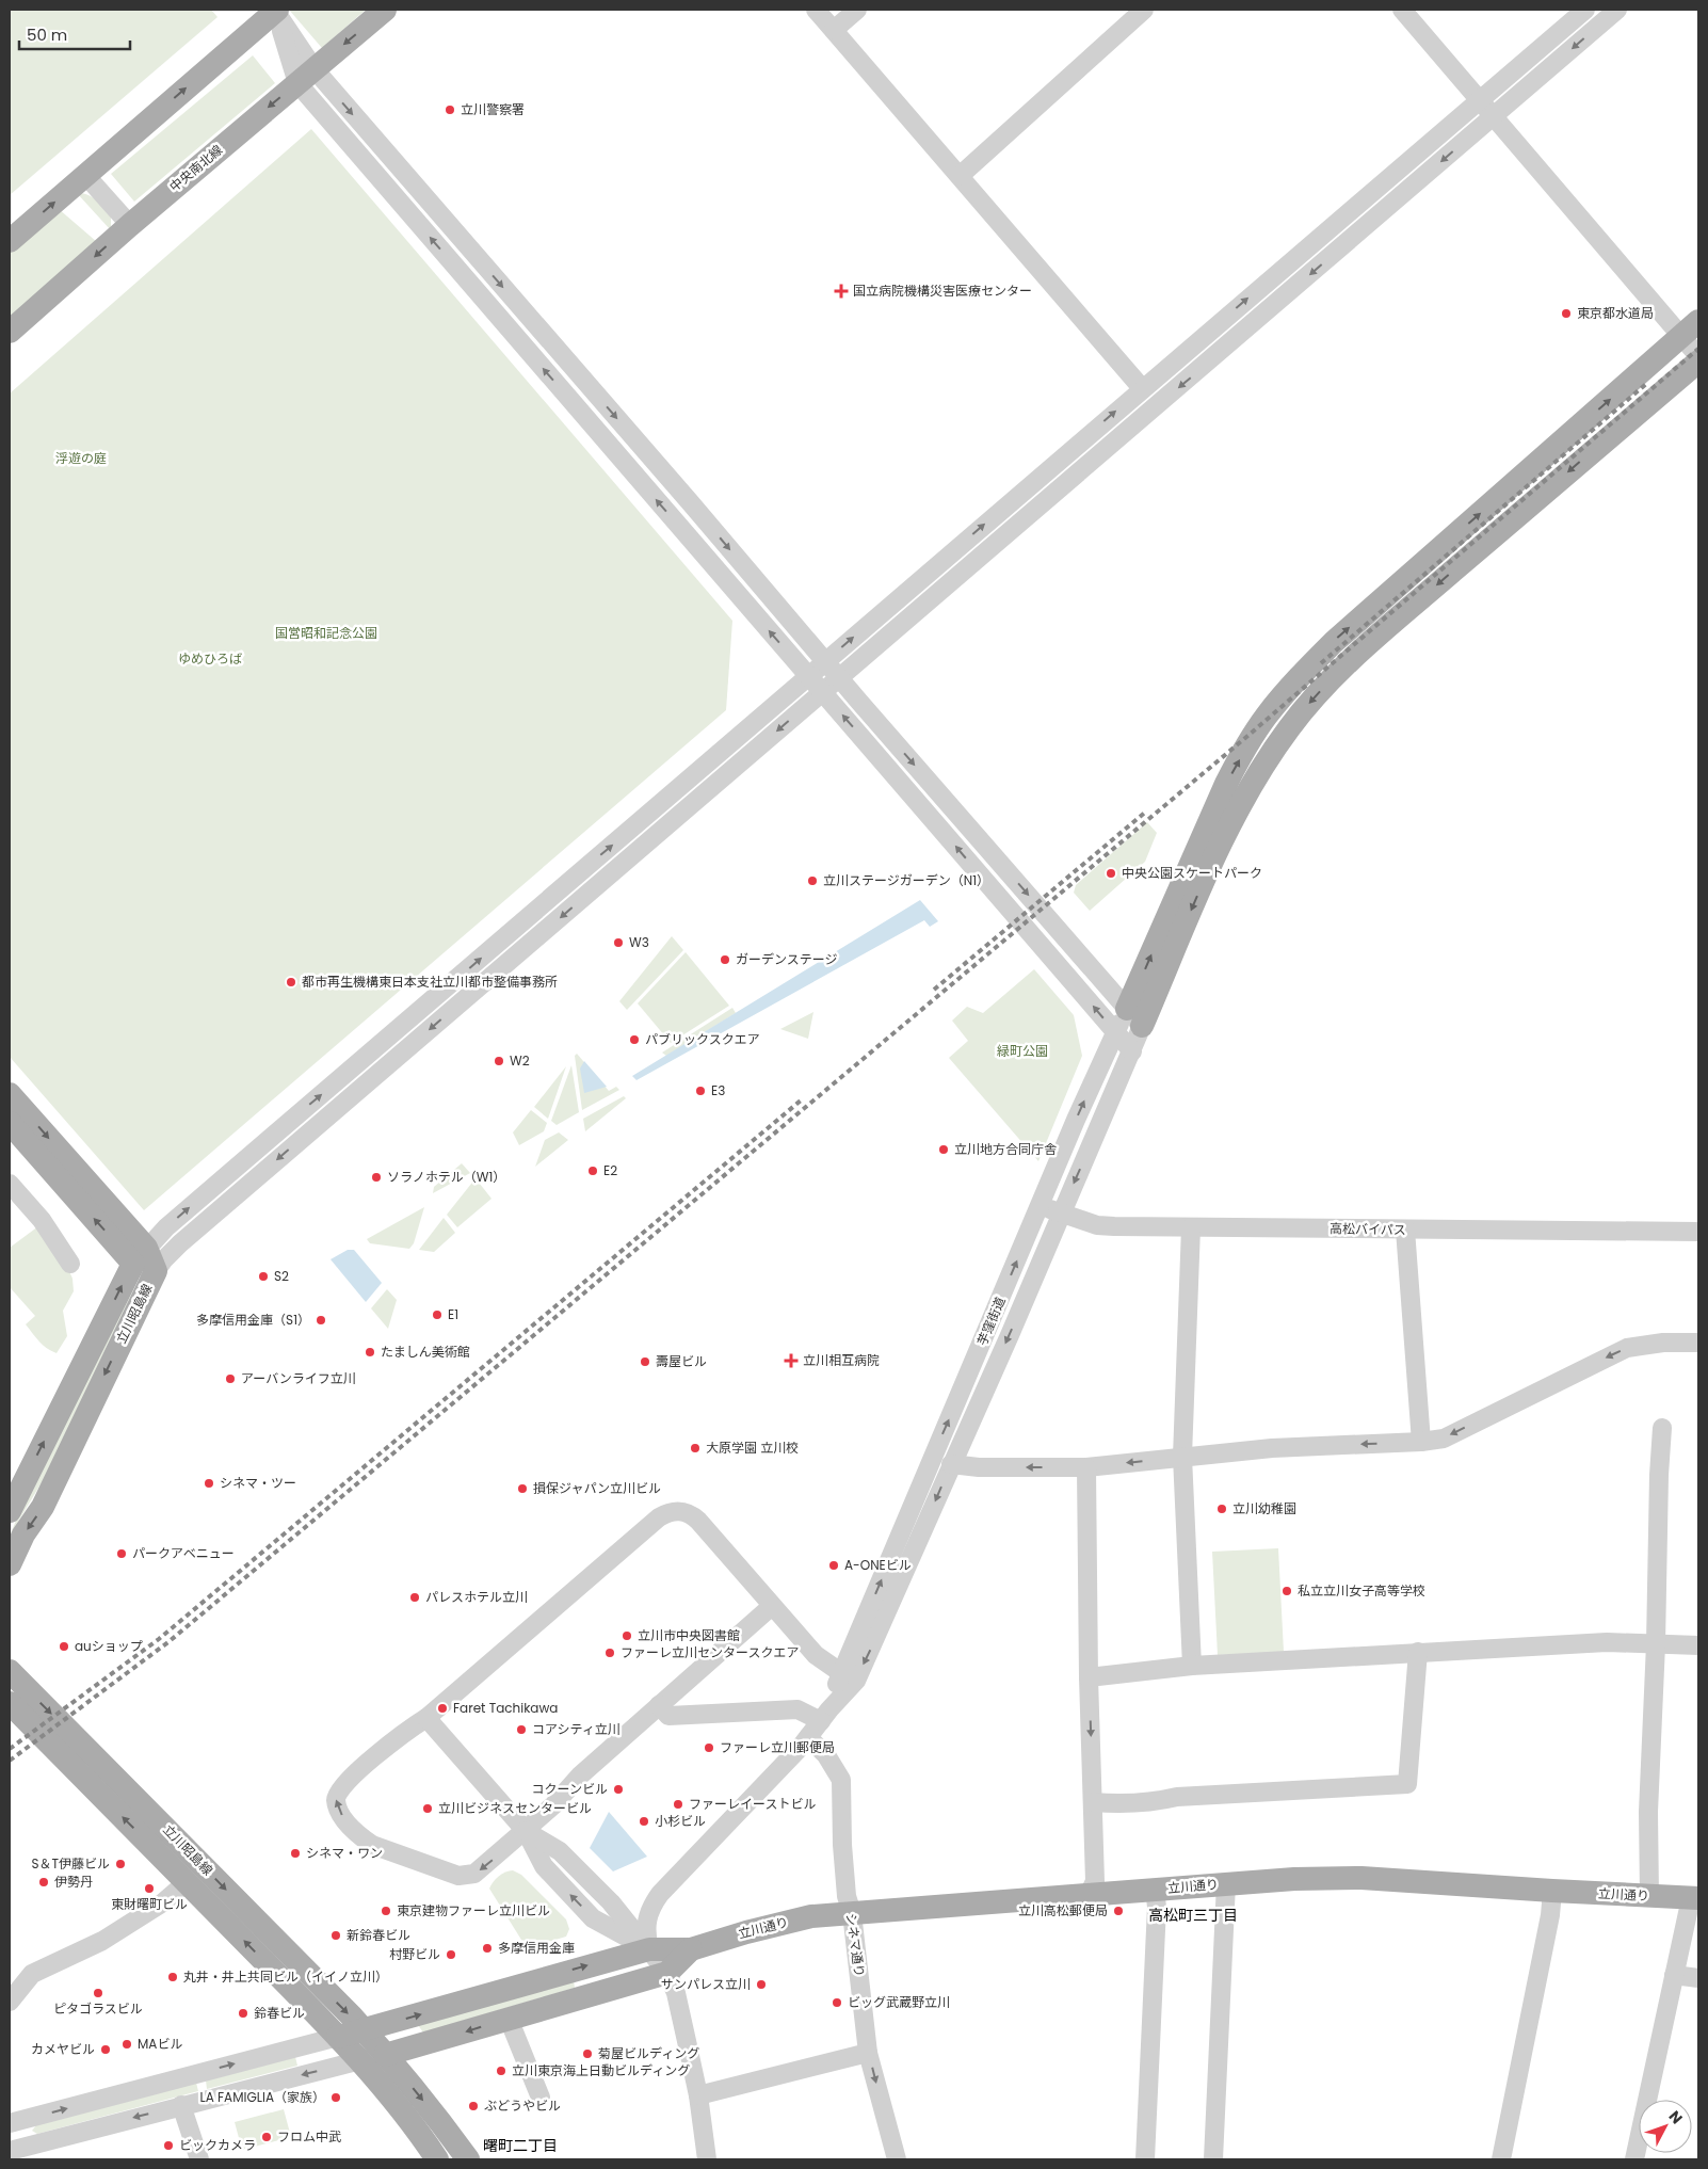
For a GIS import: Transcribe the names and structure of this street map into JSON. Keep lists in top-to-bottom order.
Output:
{
  "streets": {
    "main road": ["中央南北線", "立川昭島線", "立川通り"],
    "street": ["高松バイパス", "芋窪街道", "シネマ通り"]
  },
  "crossings": [
    ["高松バイパス", "芋窪街道"],
    ["立川通り", "シネマ通り"]
  ],
  "districts": ["高松町三丁目", "曙町二丁目"],
  "parks": [
    "浮遊の庭",
    "国営昭和記念公園",
    "ゆめひろば",
    "緑町公園"
  ],
  "places": {
    "other": [
      "立川警察署",
      "東京都水道局",
      "中央公園スケートパーク",
      "立川ステージガーデン（N1）",
      "W3",
      "ガーデンステージ",
      "都市再生機構東日本支社立川都市整備事務所",
      "パブリックスクエア",
      "W2",
      "E3",
      "立川地方合同庁舎",
      "E2",
      "ソラノホテル（W1）",
      "S2",
      "E1",
      "多摩信用金庫（S1）",
      "たましん美術館",
      "壽屋ビル",
      "アーバンライフ立川",
      "大原学園 立川校",
      "シネマ・ツー",
      "損保ジャパン立川ビル",
      "立川幼稚園",
      "パークアベニュー",
      "A-ONEビル",
      "私立立川女子高等学校",
      "パレスホテル立川",
      "立川市中央図書館",
      "auショップ",
      "ファーレ立川センタースクエア",
      "Faret Tachikawa",
      "コアシティ立川",
      "ファーレ立川郵便局",
      "コクーンビル",
      "ファーレイーストビル",
      "立川ビジネスセンタービル",
      "小杉ビル",
      "シネマ・ワン",
      "S＆T伊藤ビル",
      "伊勢丹",
      "東財曙町ビル",
      "東京建物ファーレ立川ビル",
      "立川高松郵便局",
      "新鈴春ビル",
      "多摩信用金庫",
      "村野ビル",
      "丸井・井上共同ビル（イイノ立川）",
      "サンパレス立川",
      "ピタゴラスビル",
      "ビッグ武蔵野立川",
      "鈴春ビル",
      "MAビル",
      "カメヤビル",
      "菊屋ビルディング",
      "立川東京海上日動ビルディング",
      "LA FAMIGLIA（家族）",
      "ぶどうやビル",
      "フロム中武",
      "ビックカメラ"
    ],
    "health": ["国立病院機構災害医療センター", "立川相互病院"]
  },
  "scale_bar": "50 m",
  "north": "top right"
}
